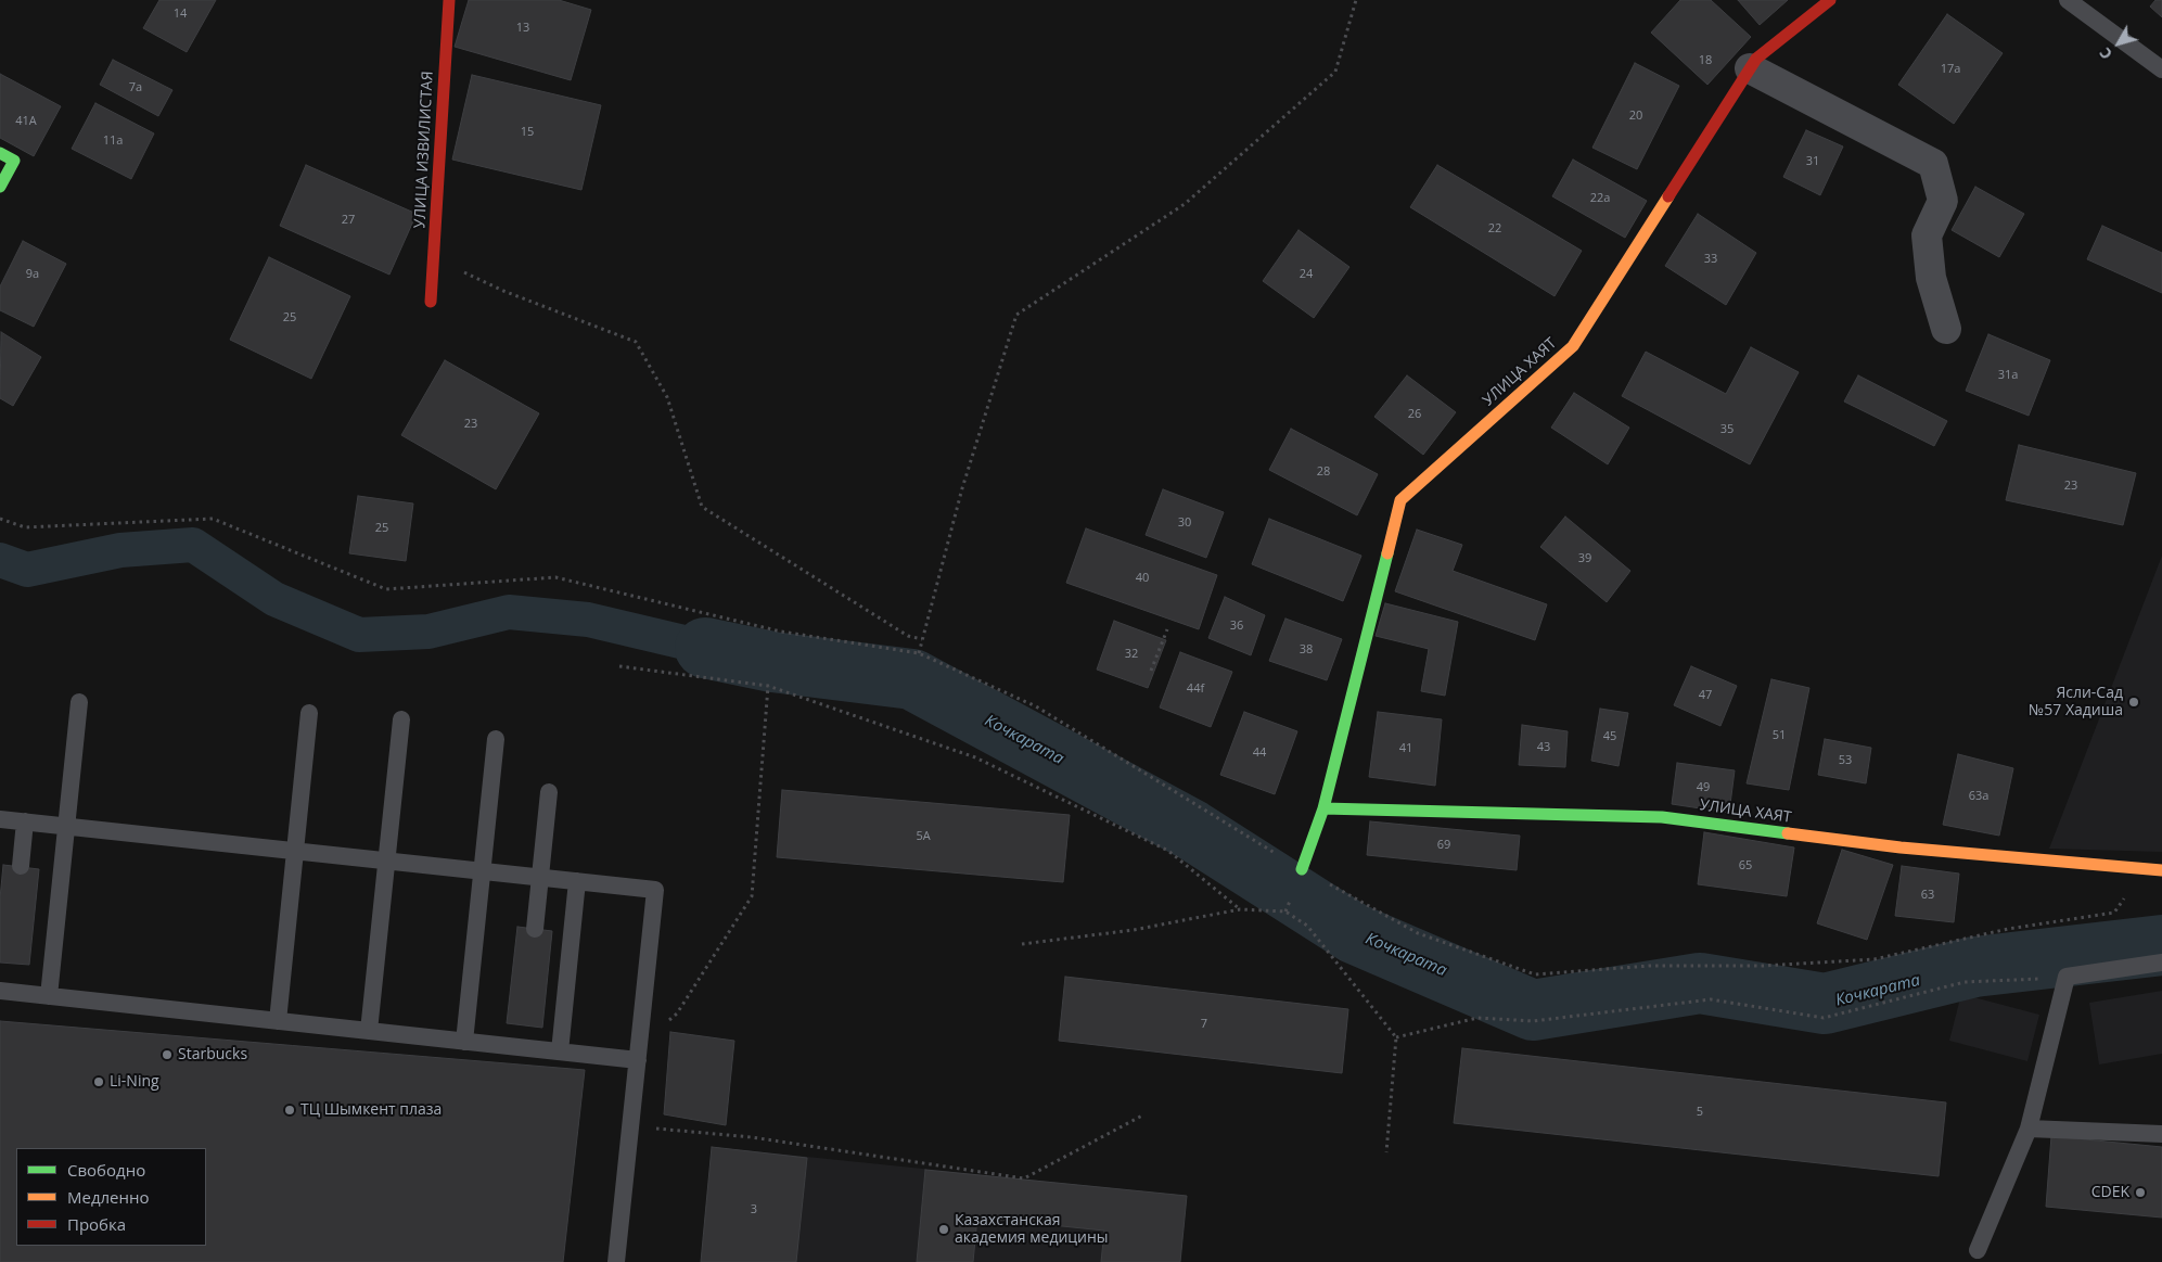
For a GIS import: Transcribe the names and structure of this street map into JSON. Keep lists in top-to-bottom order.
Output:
{
  "streets": {
    "street": ["УЛИЦА ИЗВИЛИСТАЯ", "УЛИЦА ХАЯТ"]
  },
  "water": ["Кочкарата"],
  "places": [
    "Ясли-Сад №57 Хадиша",
    "Starbucks",
    "Li-Ning",
    "ТЦ Шымкент плаза",
    "CDEK",
    "Казахстанская академия медицины"
  ],
  "house_numbers": [
    "14",
    "13",
    "18",
    "17а",
    "7а",
    "20",
    "41А",
    "15",
    "11а",
    "31",
    "22а",
    "27",
    "22",
    "33",
    "9а",
    "24",
    "25",
    "31а",
    "26",
    "23",
    "35",
    "28",
    "23",
    "30",
    "25",
    "39",
    "40",
    "36",
    "38",
    "32",
    "44f",
    "47",
    "51",
    "45",
    "43",
    "41",
    "44",
    "53",
    "49",
    "63а",
    "5А",
    "69",
    "65",
    "63",
    "7",
    "5",
    "3"
  ],
  "legend": ["Свободно", "Медленно", "Пробка"],
  "north": "bottom left"
}
